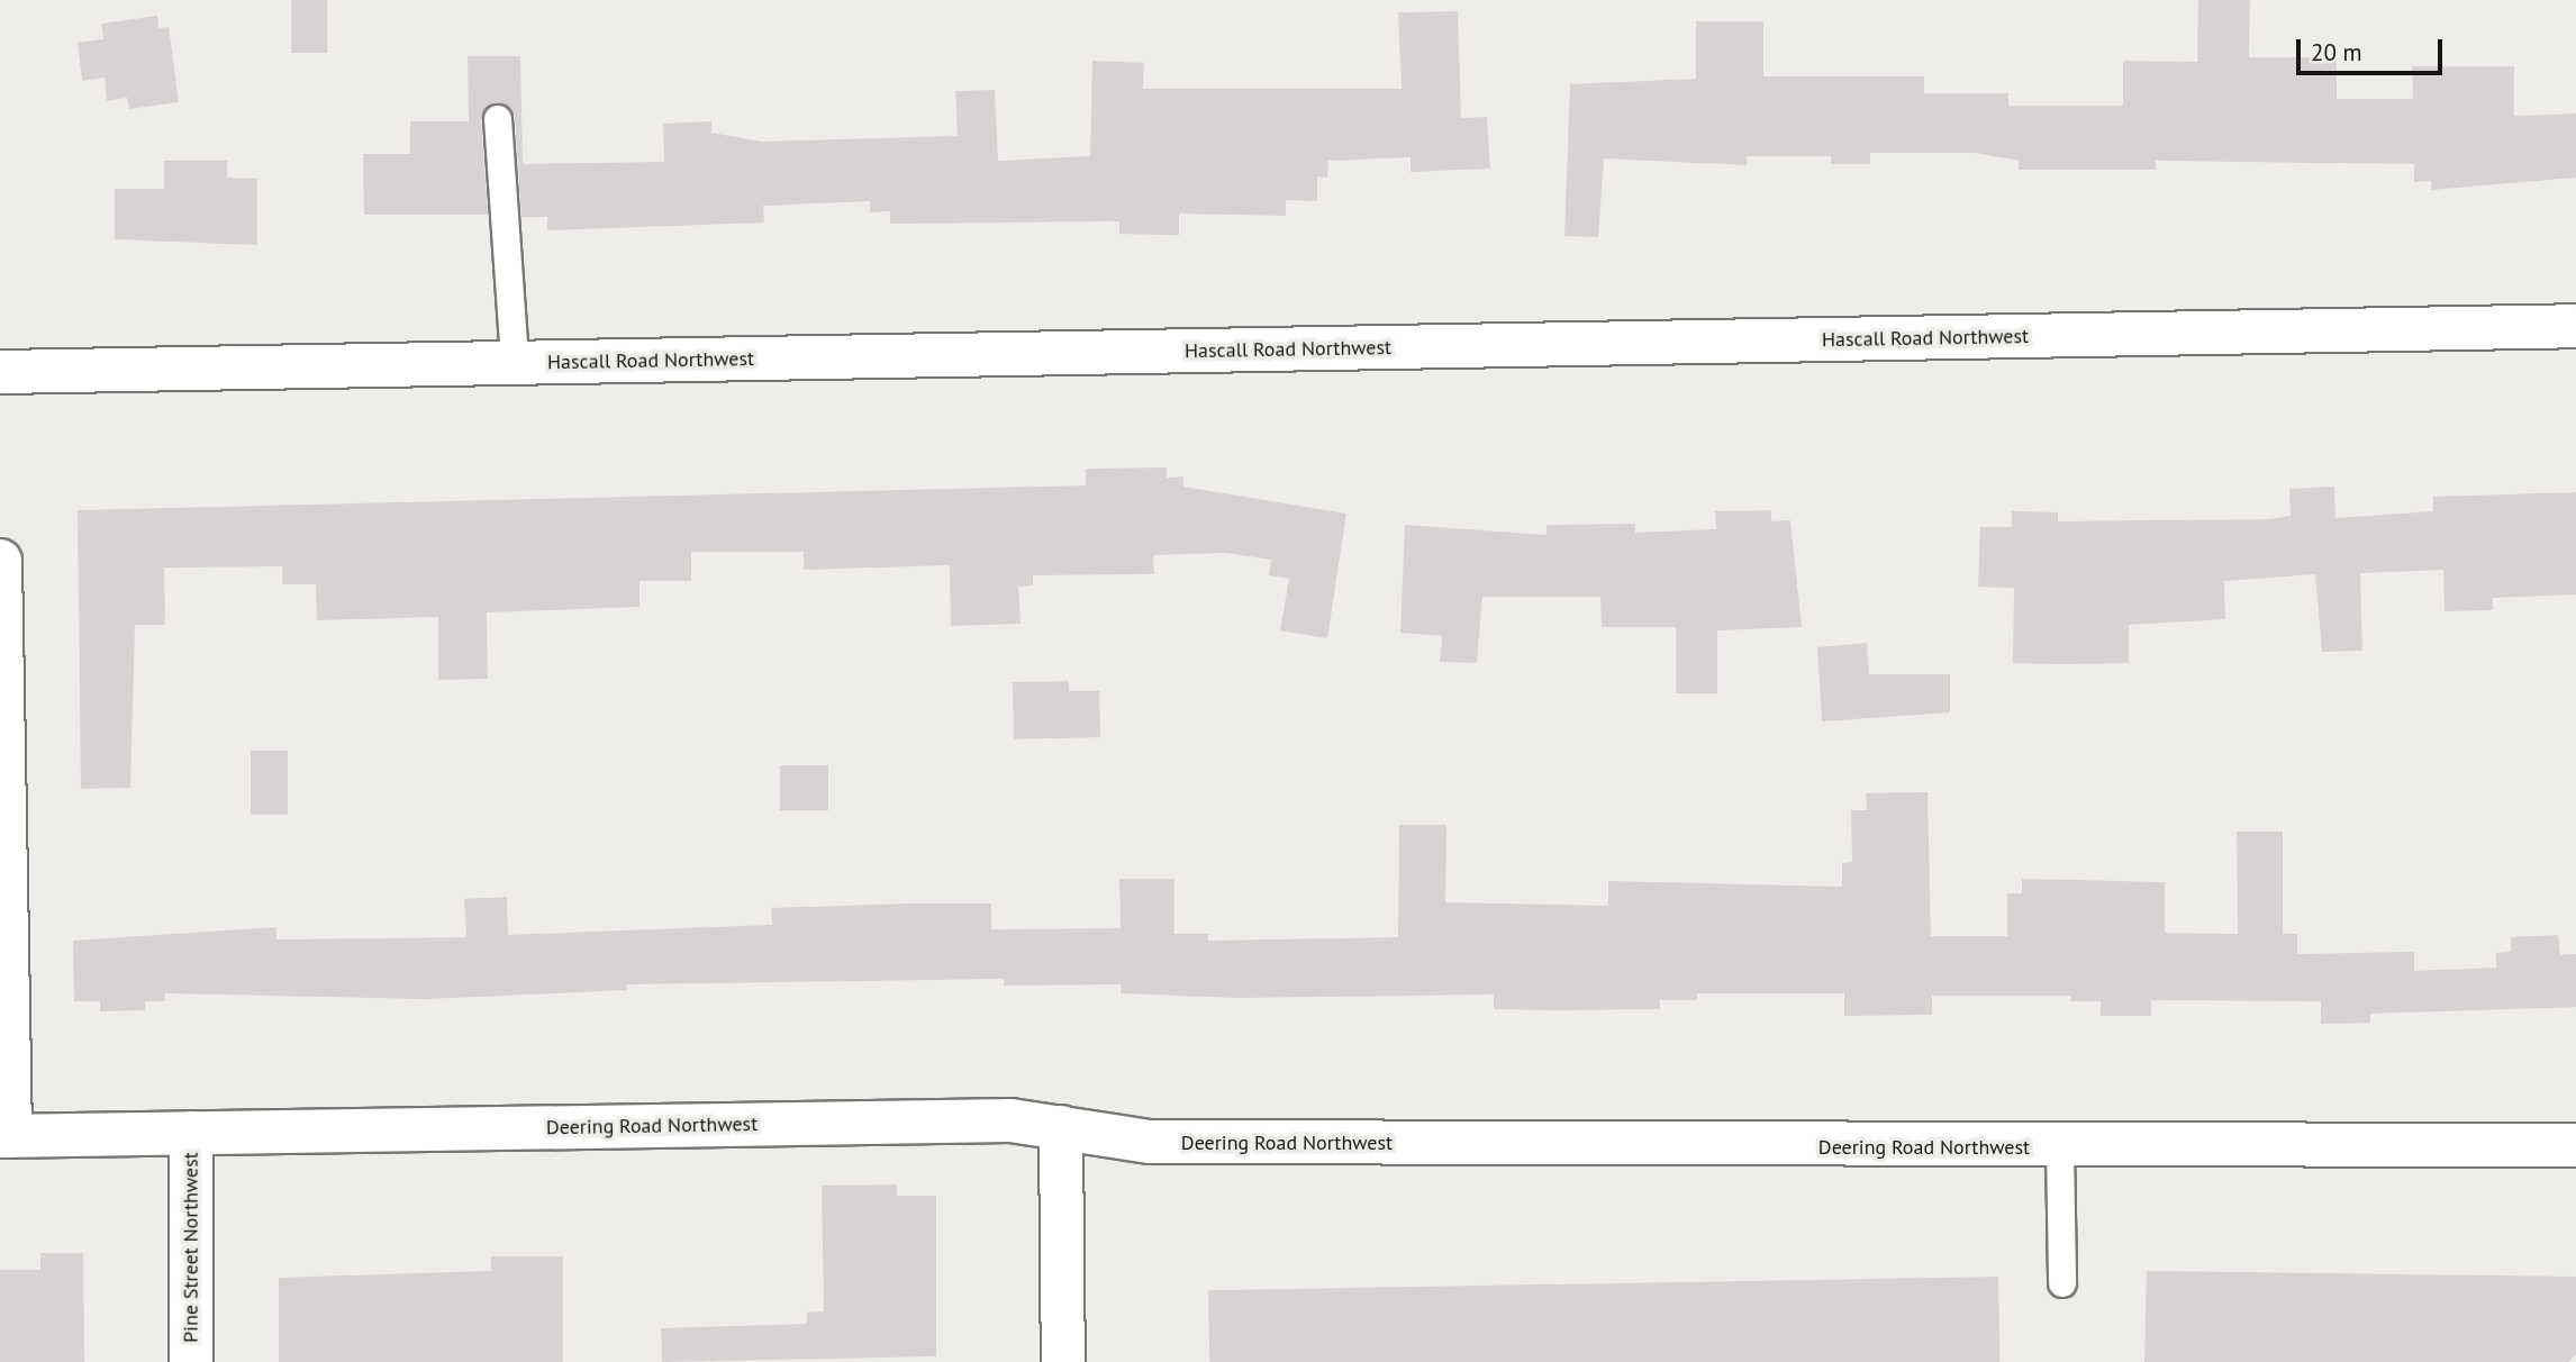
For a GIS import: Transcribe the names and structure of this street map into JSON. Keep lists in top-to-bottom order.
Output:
{
  "streets": {
    "street": ["Hascall Road Northwest", "Deering Road Northwest", "Pine Street Northwest"]
  },
  "crossings": [
    ["Deering Road Northwest", "Pine Street Northwest"]
  ],
  "scale_bar": "20 m"
}
